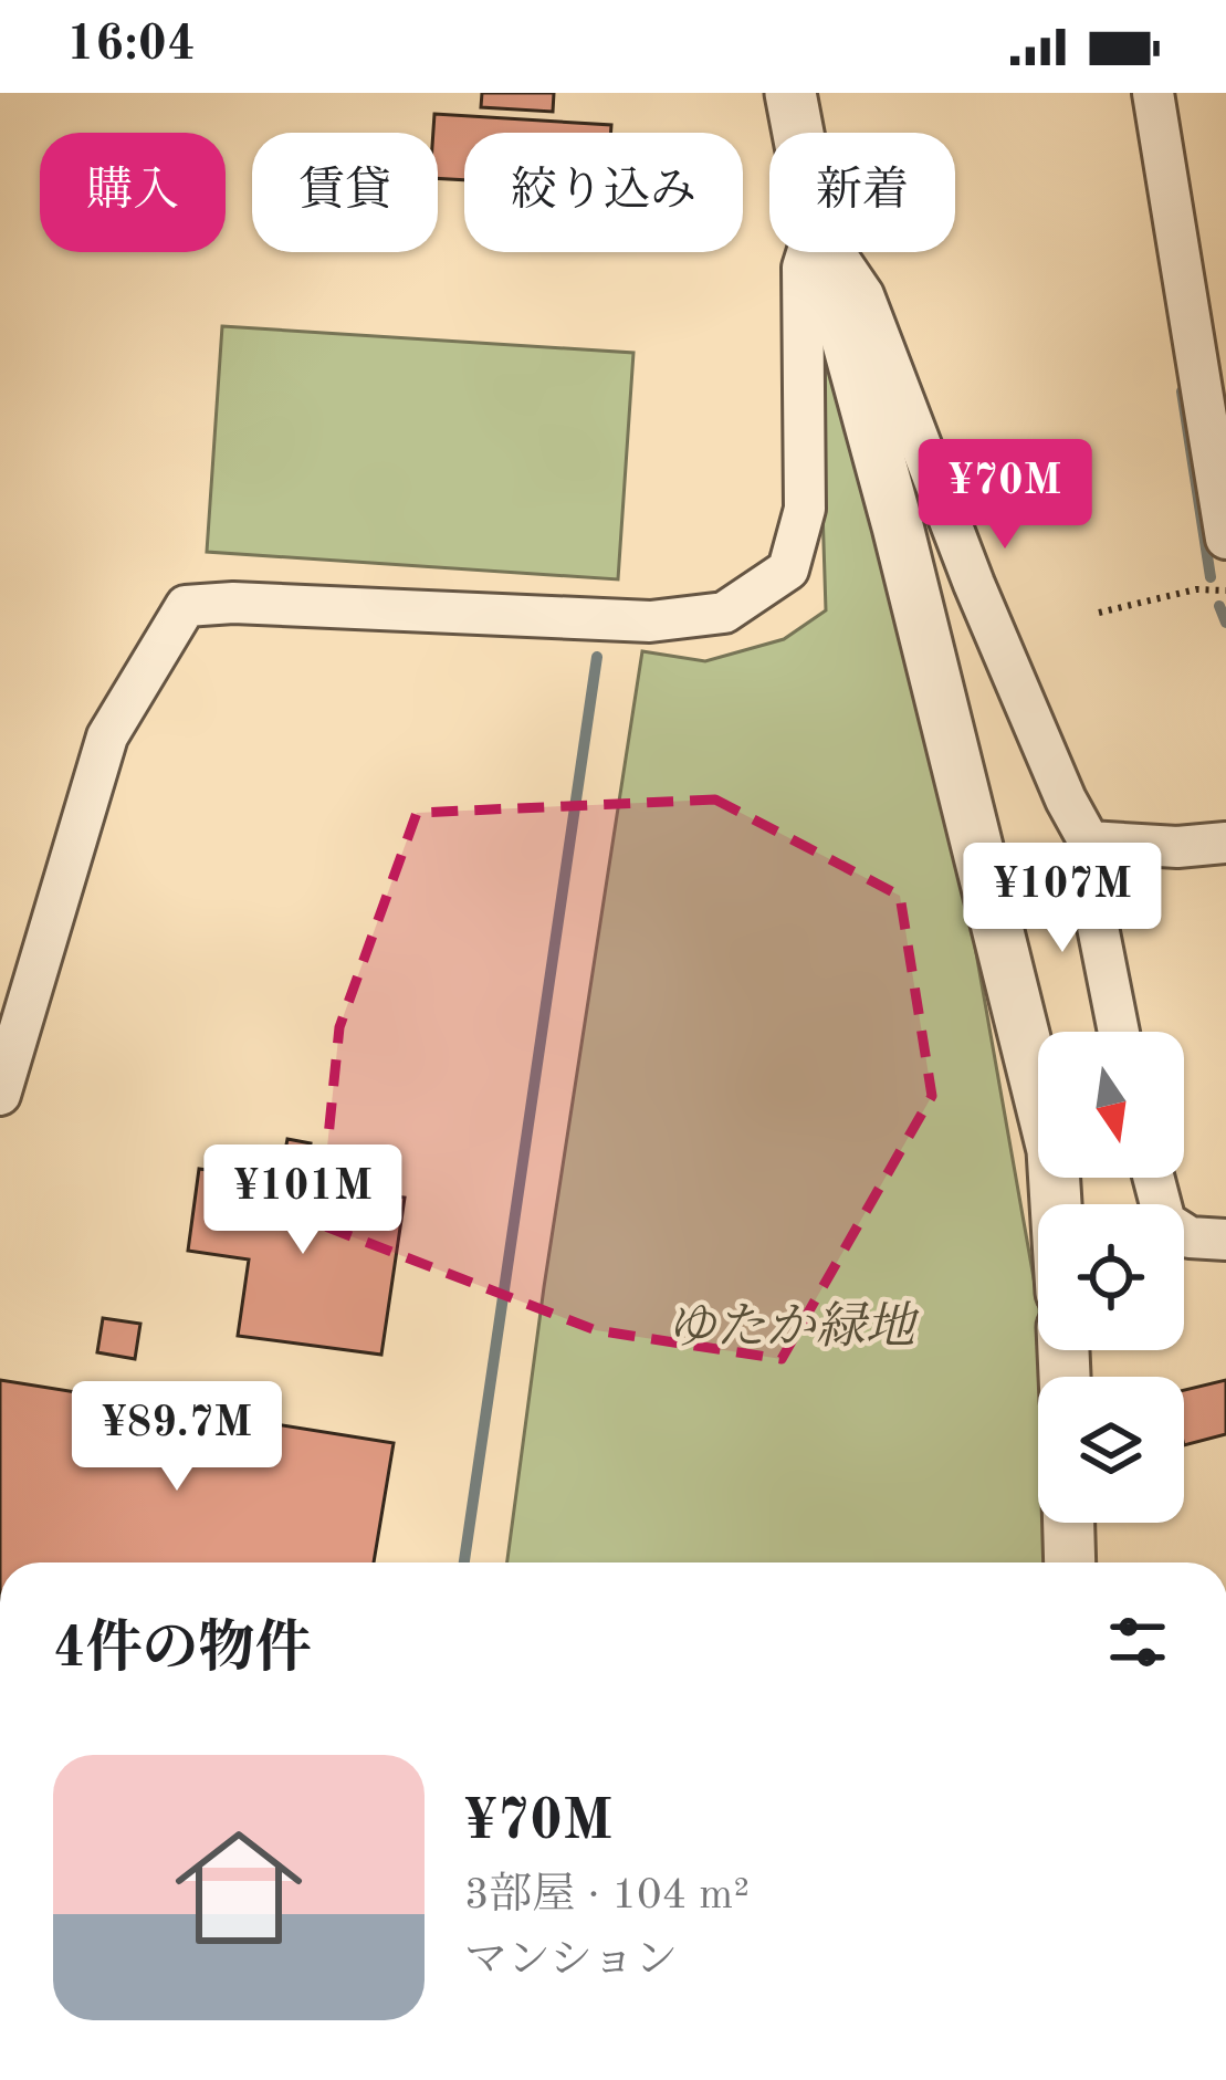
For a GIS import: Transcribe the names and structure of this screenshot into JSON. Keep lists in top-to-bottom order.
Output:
{
  "parks": ["ゆたか緑地"],
  "north": "bottom",
  "page": {
    "status": "16:04",
    "chip": [
      "購入",
      "賃貸",
      "絞り込み",
      "新着"
    ],
    "price": [
      "¥70M",
      "¥107M",
      "¥101M",
      "¥89.7M"
    ],
    "heading": "4件の物件",
    "list": [
      {
        "name": "¥70M",
        "note": "3部屋 · 104 m² · マンション"
      }
    ]
  }
}
